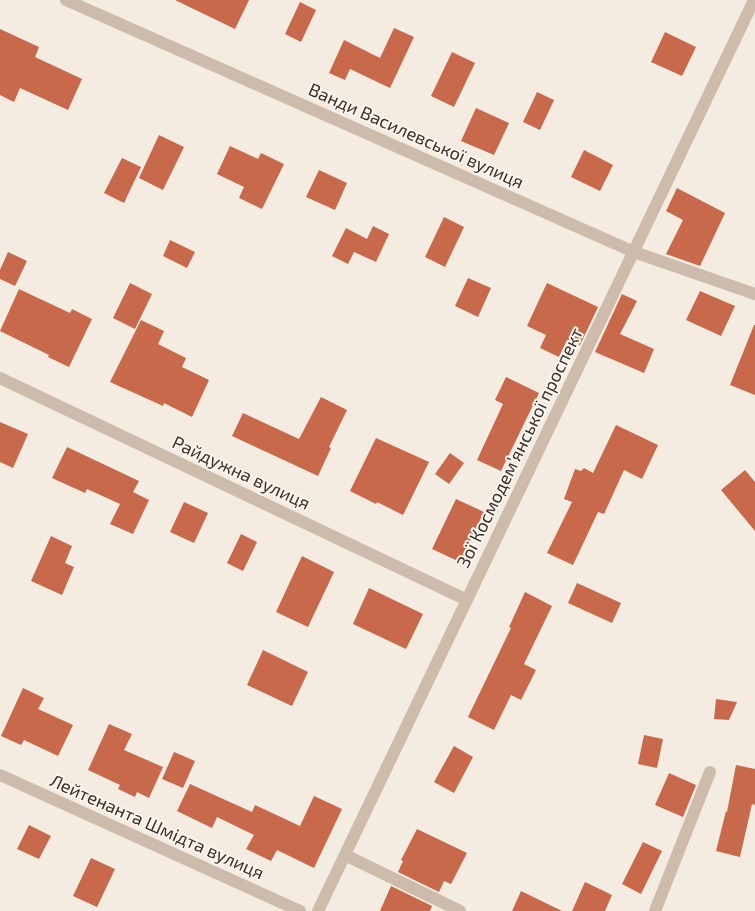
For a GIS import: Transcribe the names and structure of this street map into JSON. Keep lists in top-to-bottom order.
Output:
{
  "streets": {
    "street": [
      "Ванди Василевської вулиця",
      "Зої Космодем’янської проспект",
      "Райдужна вулиця",
      "Лейтенанта Шмідта вулиця"
    ]
  },
  "crossings": [
    ["Ванди Василевської вулиця", "Зої Космодем’янської проспект"],
    ["Зої Космодем’янської проспект", "Райдужна вулиця"]
  ]
}
